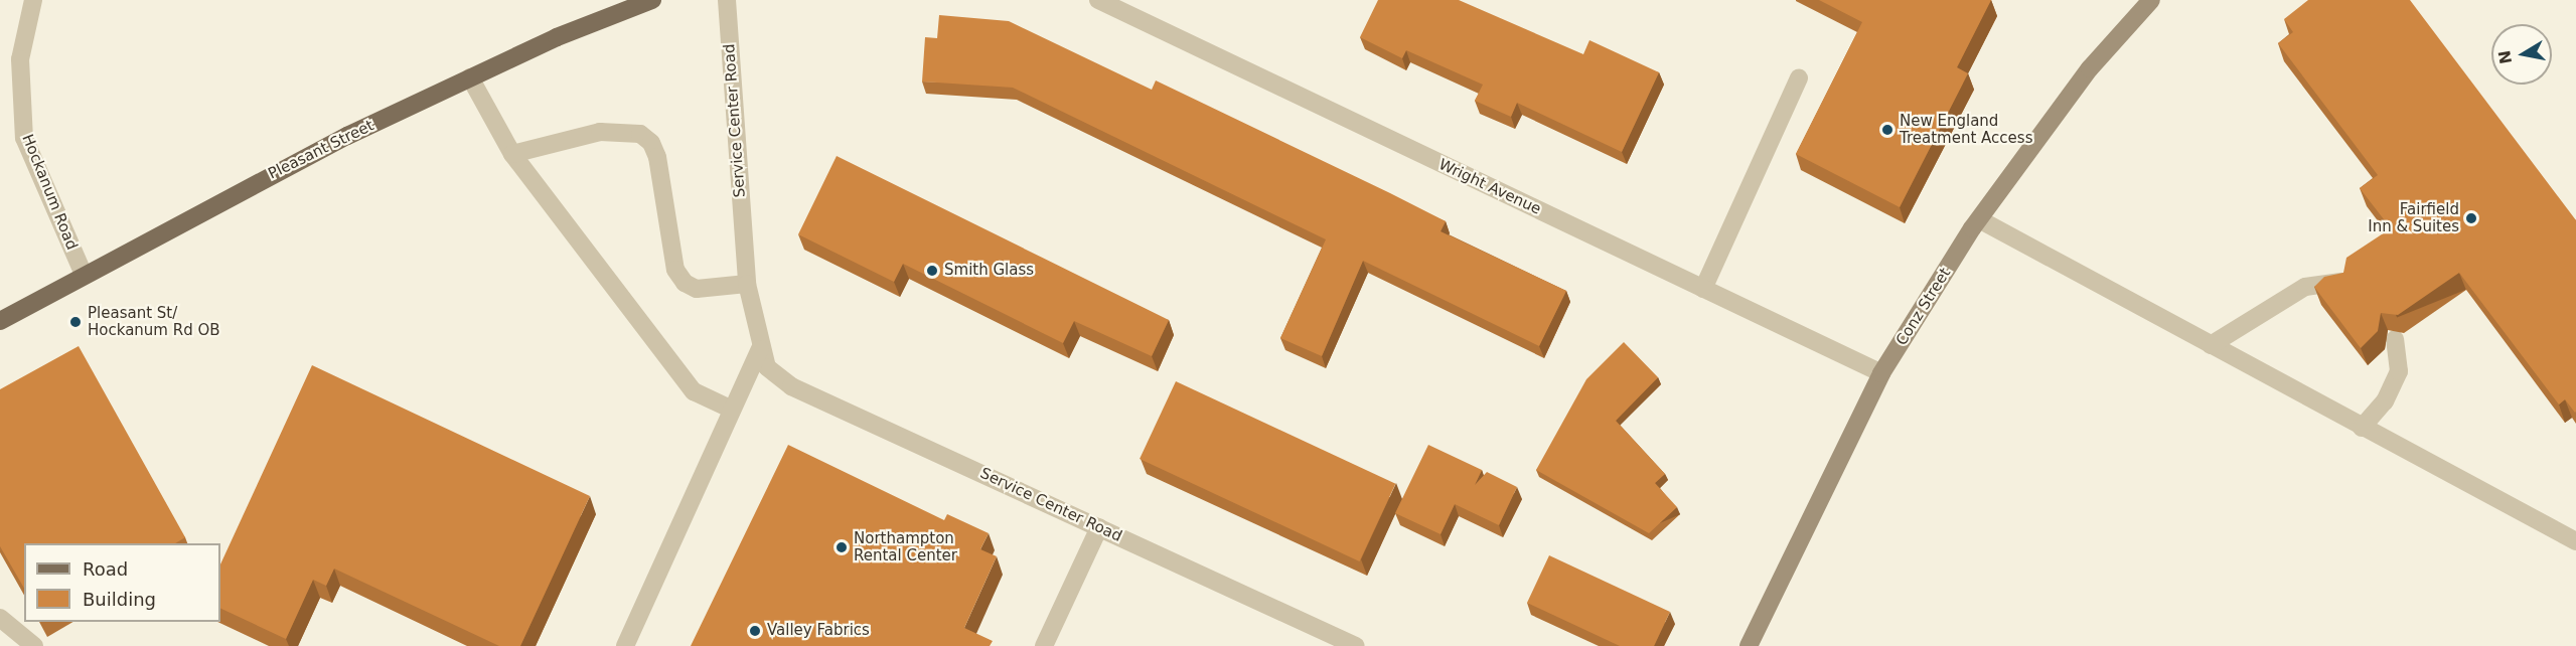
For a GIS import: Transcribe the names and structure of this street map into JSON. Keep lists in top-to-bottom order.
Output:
{
  "streets": {
    "main road": ["Pleasant Street", "Conz Street"],
    "street": ["Service Center Road", "Wright Avenue", "Hockanum Road"]
  },
  "crossings": [
    ["Pleasant Street", "Hockanum Road"],
    ["Wright Avenue", "Conz Street"]
  ],
  "places": [
    "New England Treatment Access",
    "Fairfield Inn & Suites",
    "Smith Glass",
    "Pleasant St/ Hockanum Rd OB",
    "Northampton Rental Center",
    "Valley Fabrics"
  ],
  "legend": ["Road", "Building"],
  "north": "left"
}
